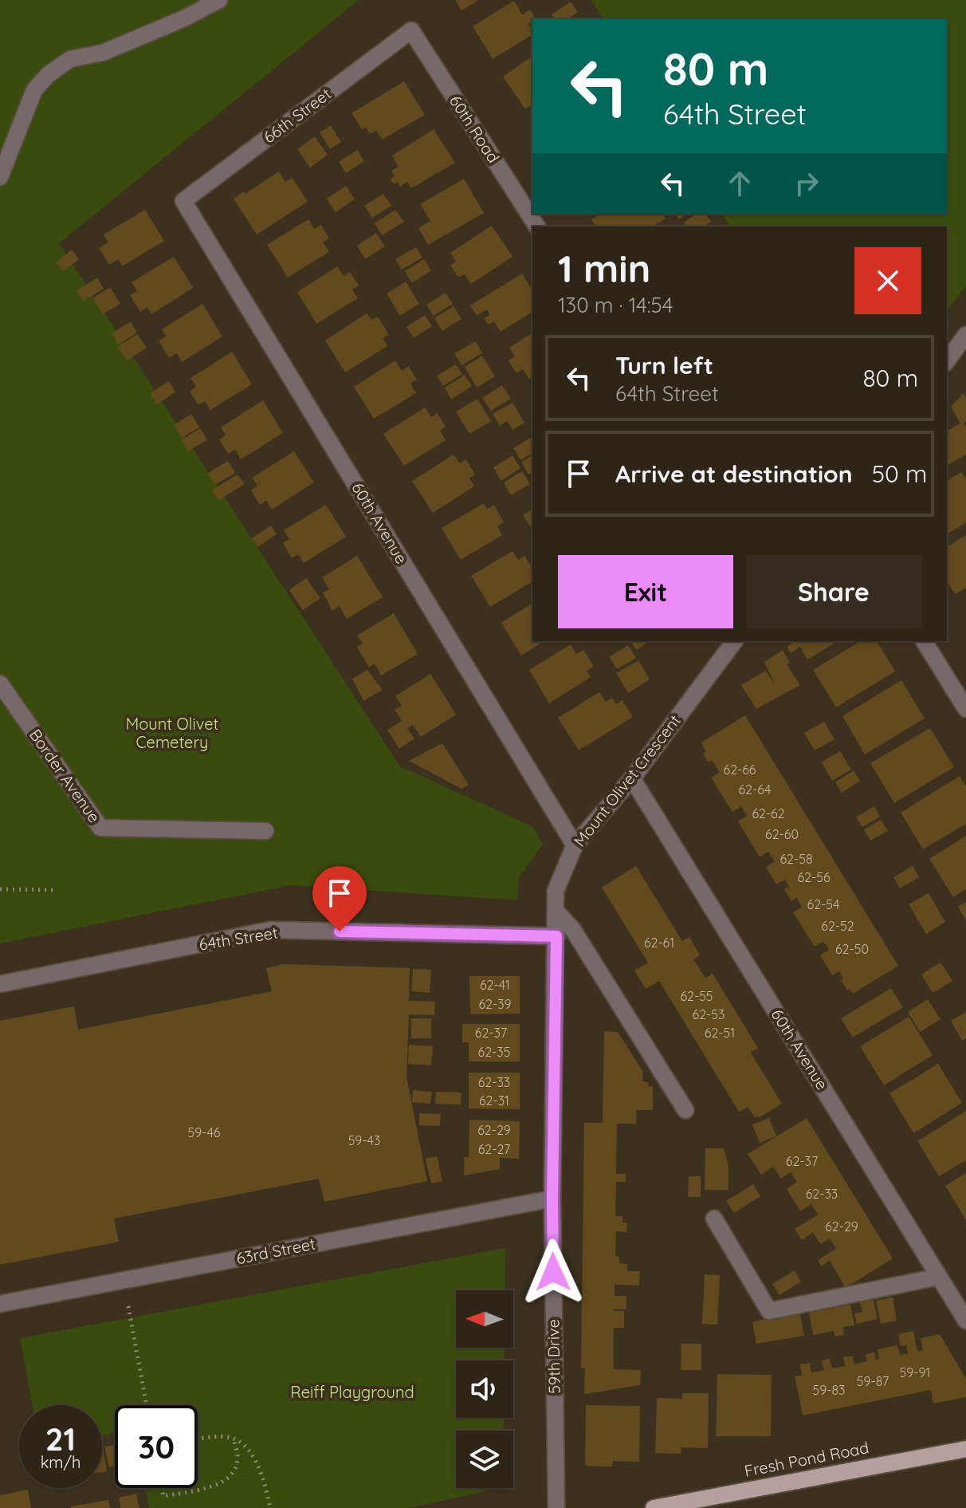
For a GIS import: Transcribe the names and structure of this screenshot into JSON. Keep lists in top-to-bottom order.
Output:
{
  "streets": {
    "main road": ["Fresh Pond Road"],
    "street": [
      "66th Street",
      "60th Road",
      "60th Avenue",
      "Border Avenue",
      "Mount Olivet Crescent",
      "64th Street",
      "63rd Street",
      "59th Drive"
    ]
  },
  "crossings": [
    ["66th Street", "60th Road"],
    ["66th Street", "60th Avenue"],
    ["60th Avenue", "Mount Olivet Crescent"],
    ["Mount Olivet Crescent", "64th Street"],
    ["Mount Olivet Crescent", "59th Drive"],
    ["64th Street", "59th Drive"],
    ["63rd Street", "59th Drive"]
  ],
  "parks": ["Mount Olivet Cemetery", "Reiff Playground"],
  "house_numbers": [
    "62-66",
    "62-64",
    "62-62",
    "62-60",
    "62-58",
    "62-56",
    "62-54",
    "62-52",
    "62-61",
    "62-50",
    "62-41",
    "62-55",
    "62-39",
    "62-53",
    "62-37",
    "62-51",
    "62-35",
    "62-33",
    "62-31",
    "62-29",
    "59-46",
    "59-43",
    "62-27",
    "62-37",
    "62-33",
    "62-29",
    "59-91",
    "59-87",
    "59-83"
  ],
  "north": "left",
  "page": {
    "turn": ["80 m", "64th Street"],
    "heading": ["1 min", "130 m · 14:54"],
    "list": [
      {
        "name": "Turn left",
        "note": "64th Street",
        "value": "80 m"
      },
      {
        "name": "Arrive at destination",
        "value": "50 m"
      }
    ],
    "buttons": ["Exit", "Share"],
    "speed": "21 km/h",
    "limit": "30"
  }
}
